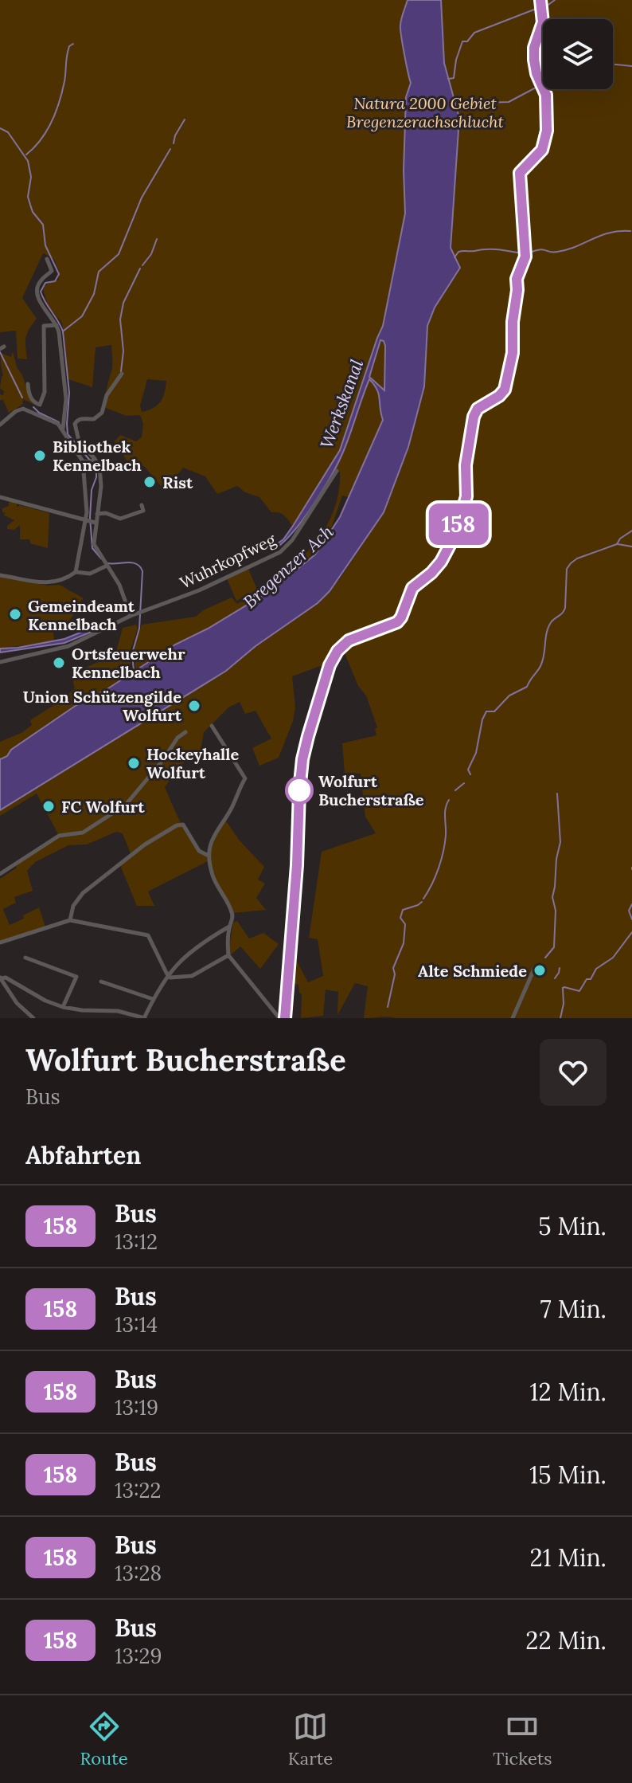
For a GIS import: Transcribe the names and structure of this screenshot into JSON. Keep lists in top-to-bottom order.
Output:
{
  "streets": {
    "street": ["Wuhrkopfweg"]
  },
  "water": ["Werkskanal", "Bregenzer Ach"],
  "parks": ["Natura 2000 Gebiet Bregenzerachschlucht"],
  "places": [
    "Bibliothek Kennelbach",
    "Rist",
    "Gemeindeamt Kennelbach",
    "Ortsfeuerwehr Kennelbach",
    "Union Schützengilde Wolfurt",
    "Hockeyhalle Wolfurt",
    "Wolfurt Bucherstraße",
    "FC Wolfurt",
    "Alte Schmiede"
  ],
  "lines": ["bus line 158"],
  "page": {
    "on_map": "158",
    "heading": [
      ["Wolfurt Bucherstraße", "Bus"],
      "Abfahrten"
    ],
    "list": [
      {
        "mark": "158",
        "name": "Bus",
        "note": "13:12",
        "value": "5 Min."
      },
      {
        "mark": "158",
        "name": "Bus",
        "note": "13:14",
        "value": "7 Min."
      },
      {
        "mark": "158",
        "name": "Bus",
        "note": "13:19",
        "value": "12 Min."
      },
      {
        "mark": "158",
        "name": "Bus",
        "note": "13:22",
        "value": "15 Min."
      },
      {
        "mark": "158",
        "name": "Bus",
        "note": "13:28",
        "value": "21 Min."
      },
      {
        "mark": "158",
        "name": "Bus",
        "note": "13:29",
        "value": "22 Min."
      }
    ],
    "tabs": ["Route", "Karte", "Tickets"]
  }
}
